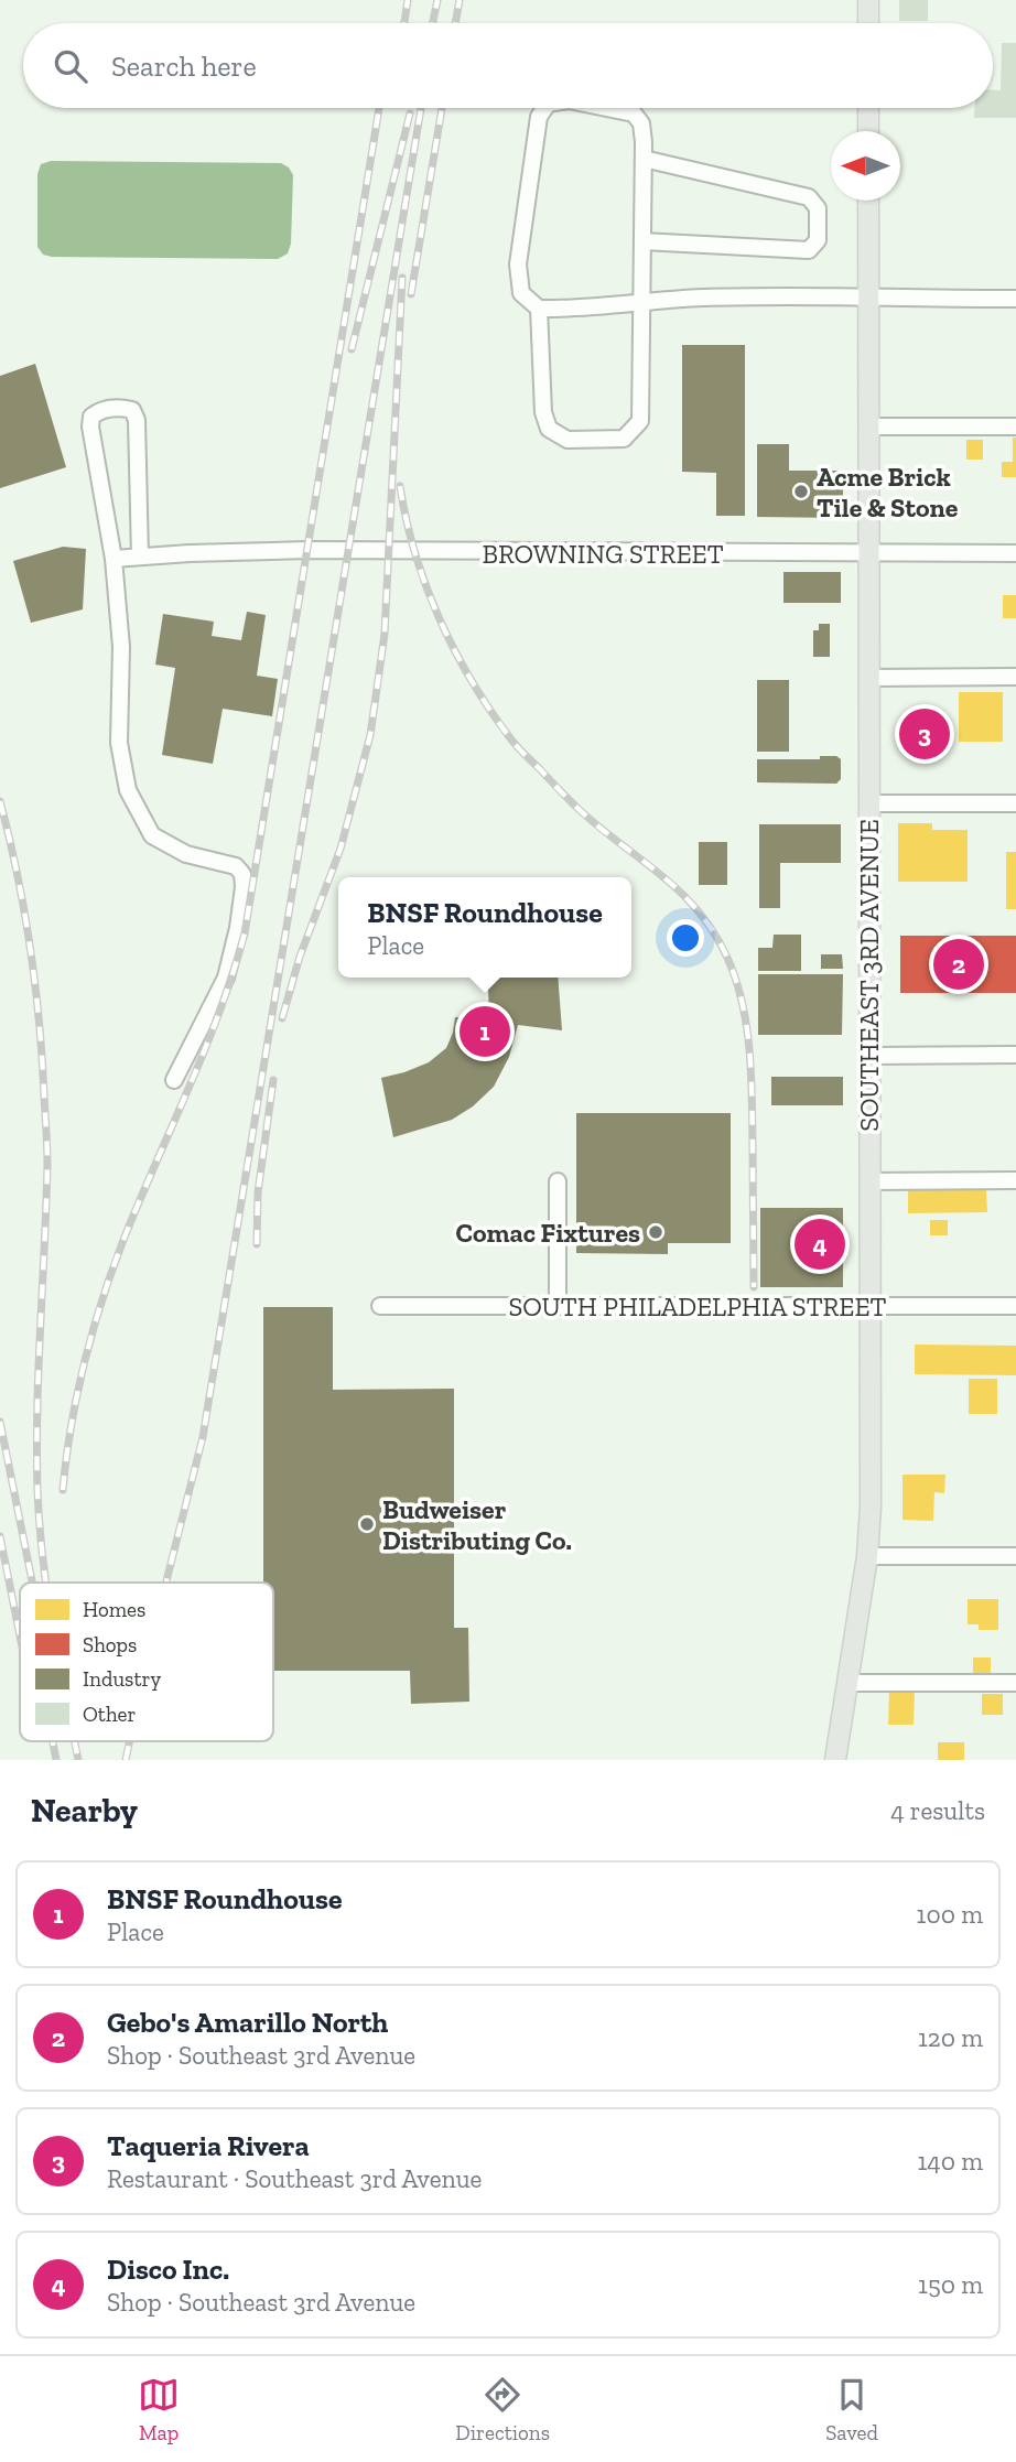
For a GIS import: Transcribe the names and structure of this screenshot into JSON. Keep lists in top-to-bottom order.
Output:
{
  "streets": {
    "main road": ["SOUTHEAST 3RD AVENUE"],
    "street": ["BROWNING STREET", "SOUTH PHILADELPHIA STREET"]
  },
  "crossings": [
    ["BROWNING STREET", "SOUTHEAST 3RD AVENUE"],
    ["SOUTHEAST 3RD AVENUE", "SOUTH PHILADELPHIA STREET"]
  ],
  "places": ["Acme Brick Tile & Stone", "Comac Fixtures", "Budweiser Distributing Co."],
  "legend": [
    "Homes",
    "Shops",
    "Industry",
    "Other"
  ],
  "north": "left",
  "page": {
    "search": "Search here",
    "pins": [
      "3",
      "2",
      "1",
      "4"
    ],
    "popup": ["BNSF Roundhouse", "Place"],
    "heading": ["Nearby", "4 results"],
    "list": [
      {
        "mark": "1",
        "name": "BNSF Roundhouse",
        "note": "Place",
        "value": "100 m"
      },
      {
        "mark": "2",
        "name": "Gebo's Amarillo North",
        "note": "Shop · Southeast 3rd Avenue",
        "value": "120 m"
      },
      {
        "mark": "3",
        "name": "Taqueria Rivera",
        "note": "Restaurant · Southeast 3rd Avenue",
        "value": "140 m"
      },
      {
        "mark": "4",
        "name": "Disco Inc.",
        "note": "Shop · Southeast 3rd Avenue",
        "value": "150 m"
      }
    ],
    "nav": ["Map", "Directions", "Saved"]
  }
}
